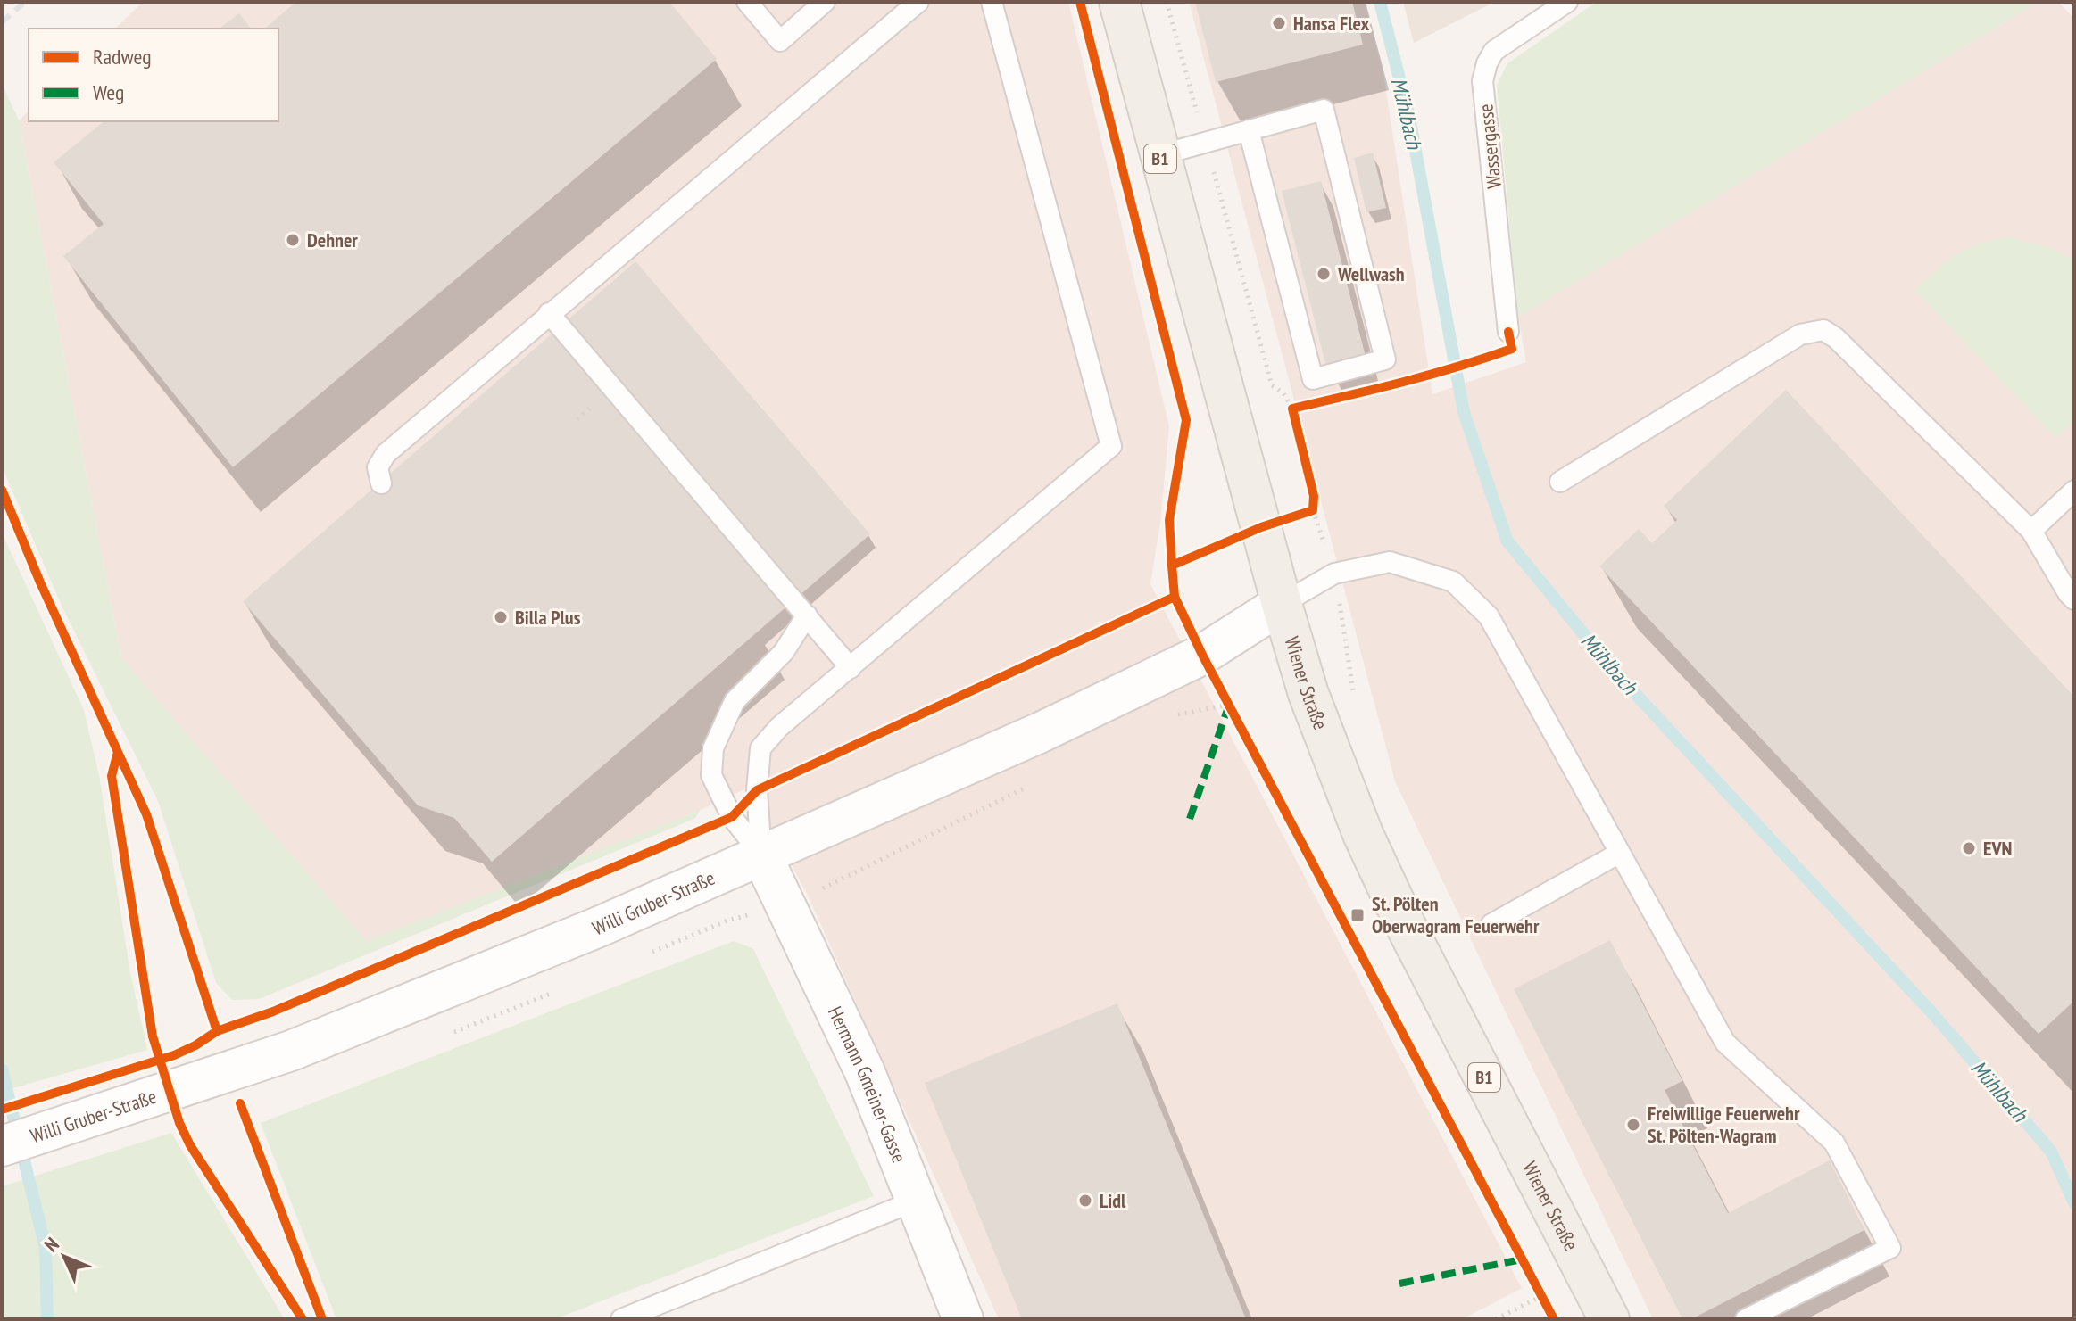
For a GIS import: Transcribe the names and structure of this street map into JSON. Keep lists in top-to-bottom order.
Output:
{
  "streets": {
    "main road": ["B1", "Wiener Straße"],
    "street": ["Willi Gruber-Straße", "Hermann Gmeiner-Gasse"],
    "lane": ["Wassergasse"]
  },
  "crossings": [
    ["Wiener Straße", "Willi Gruber-Straße"],
    ["Willi Gruber-Straße", "Hermann Gmeiner-Gasse"]
  ],
  "water": ["Mühlbach"],
  "places": {
    "other": [
      "Hansa Flex",
      "Dehner",
      "Wellwash",
      "Billa Plus",
      "EVN",
      "Freiwillige Feuerwehr St. Pölten-Wagram",
      "Lidl"
    ],
    "transit": ["St. Pölten Oberwagram Feuerwehr"]
  },
  "legend": ["Radweg", "Weg"],
  "north": "top left"
}
